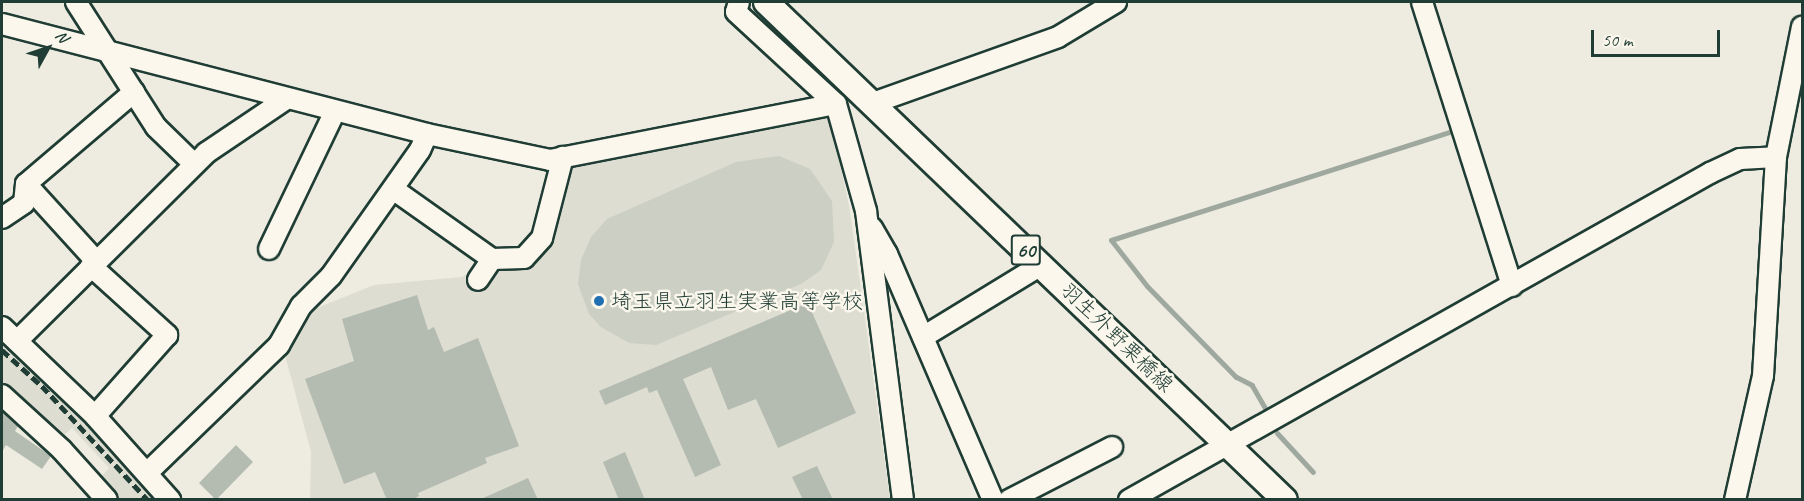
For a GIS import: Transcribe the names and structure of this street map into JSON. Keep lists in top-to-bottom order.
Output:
{
  "streets": {
    "main road": ["60", "羽生外野栗橋線"]
  },
  "places": ["埼玉県立羽生実業高等学校"],
  "scale_bar": "50 m",
  "north": "top right"
}
